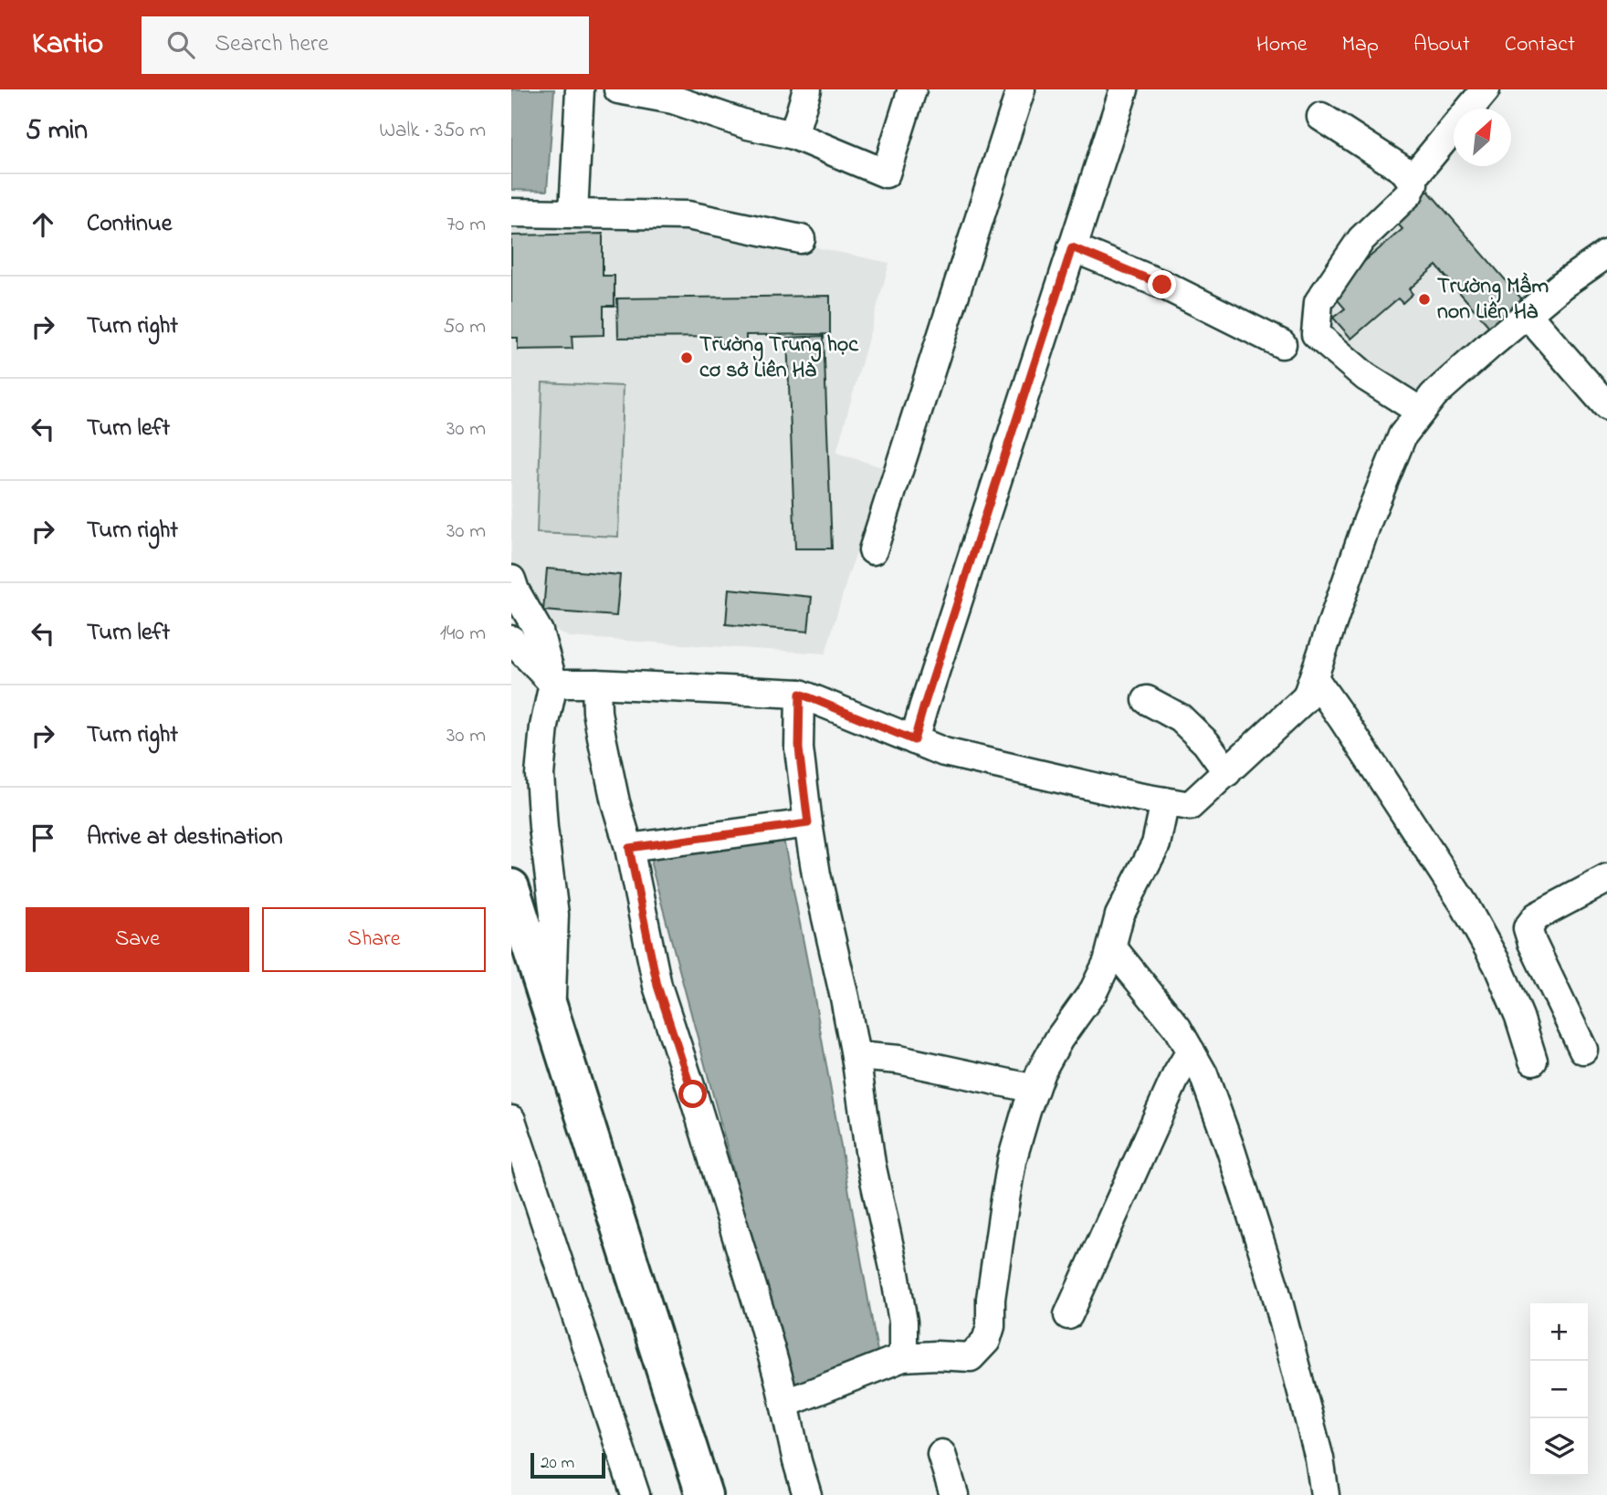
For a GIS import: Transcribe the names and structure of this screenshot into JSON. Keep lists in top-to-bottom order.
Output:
{
  "places": ["Trường Mầm non Liên Hà", "Trường Trung học cơ sở Liên Hà"],
  "scale_bar": "20 m",
  "north": "top right",
  "page": {
    "header": "Kartio",
    "search": "Search here",
    "nav": [
      "Home",
      "Map",
      "About",
      "Contact"
    ],
    "heading": ["5 min", "Walk · 350 m"],
    "list": [
      ["Continue", "70 m"],
      ["Turn right", "50 m"],
      ["Turn left", "30 m"],
      ["Turn right", "30 m"],
      ["Turn left", "140 m"],
      ["Turn right", "30 m"],
      "Arrive at destination"
    ],
    "buttons": ["Save", "Share"],
    "map_buttons": ["+", "−"],
    "scale": "20 m"
  }
}
